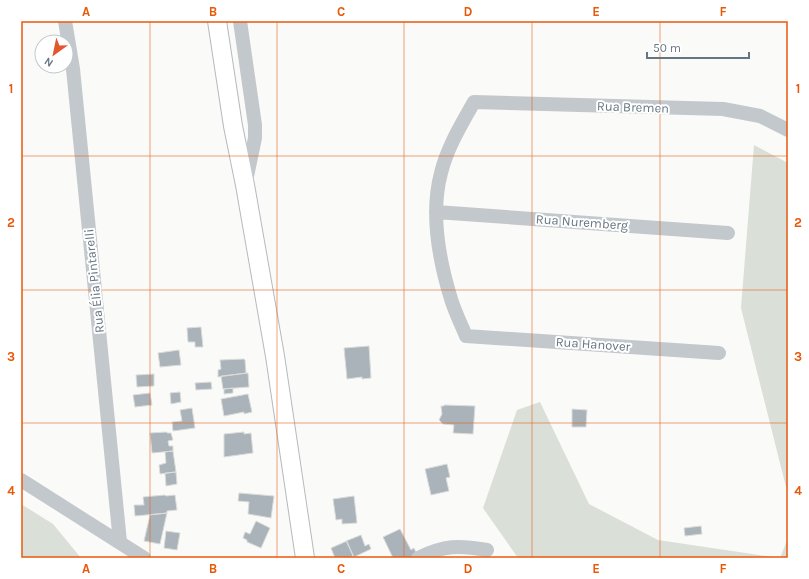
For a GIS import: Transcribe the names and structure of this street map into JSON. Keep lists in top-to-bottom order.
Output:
{
  "streets": {
    "street": [
      "Rua Bremen",
      "Rua Nuremberg",
      "Rua Élia Pintarelli",
      "Rua Hanover"
    ]
  },
  "crossings": [
    ["Rua Bremen", "Rua Nuremberg"],
    ["Rua Bremen", "Rua Hanover"],
    ["Rua Nuremberg", "Rua Hanover"]
  ],
  "scale_bar": "50 m",
  "north": "bottom left",
  "grid": {
    "columns": [
      "A",
      "B",
      "C",
      "D",
      "E",
      "F"
    ],
    "rows": [
      "1",
      "2",
      "3",
      "4"
    ]
  }
}
